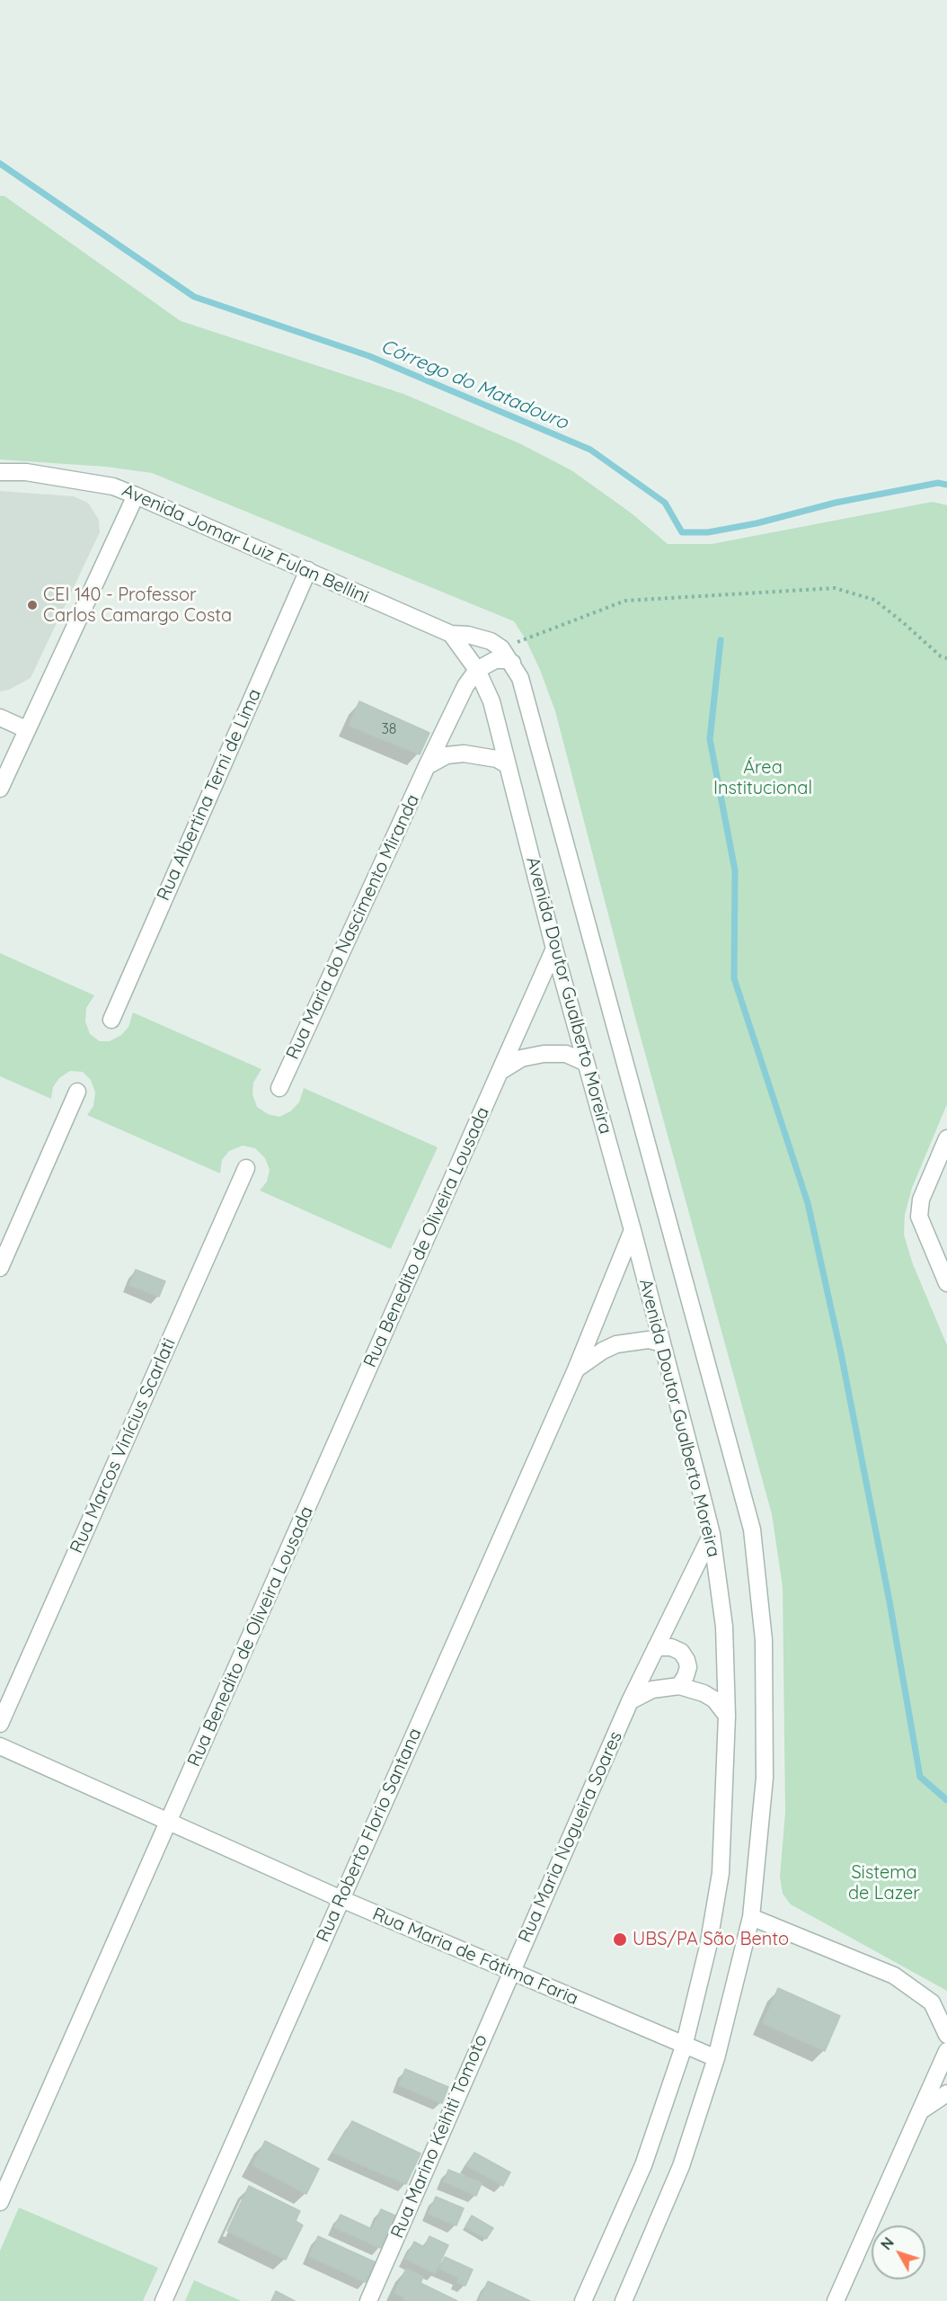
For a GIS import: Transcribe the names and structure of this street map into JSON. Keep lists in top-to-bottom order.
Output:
{
  "streets": {
    "street": [
      "Avenida Jomar Luiz Fulan Bellini",
      "Rua Albertina Terni de Lima",
      "Rua Maria do Nascimento Miranda",
      "Avenida Doutor Gualberto Moreira",
      "Rua Benedito de Oliveira Lousada",
      "Rua Marcos Vinícius Scarlati",
      "Rua Roberto Florio Santana",
      "Rua Maria Nogueira Soares",
      "Rua Maria de Fátima Faria",
      "Rua Marino Keihiti Tomoto"
    ]
  },
  "crossings": [
    ["Avenida Jomar Luiz Fulan Bellini", "Rua Albertina Terni de Lima"],
    ["Avenida Jomar Luiz Fulan Bellini", "Avenida Doutor Gualberto Moreira"],
    ["Rua Maria do Nascimento Miranda", "Avenida Doutor Gualberto Moreira"],
    ["Avenida Doutor Gualberto Moreira", "Rua Benedito de Oliveira Lousada"],
    ["Avenida Doutor Gualberto Moreira", "Rua Roberto Florio Santana"],
    ["Avenida Doutor Gualberto Moreira", "Rua Maria Nogueira Soares"],
    ["Avenida Doutor Gualberto Moreira", "Rua Maria de Fátima Faria"],
    ["Rua Benedito de Oliveira Lousada", "Rua Maria de Fátima Faria"],
    ["Rua Roberto Florio Santana", "Rua Maria de Fátima Faria"],
    ["Rua Maria Nogueira Soares", "Rua Maria de Fátima Faria"],
    ["Rua Maria Nogueira Soares", "Rua Marino Keihiti Tomoto"],
    ["Rua Maria de Fátima Faria", "Rua Marino Keihiti Tomoto"]
  ],
  "water": ["Córrego do Matadouro"],
  "parks": ["Área Institucional", "Sistema de Lazer"],
  "places": ["CEI 140 - Professor Carlos Camargo Costa", "UBS/PA São Bento"],
  "house_numbers": ["38"],
  "north": "top left"
}
